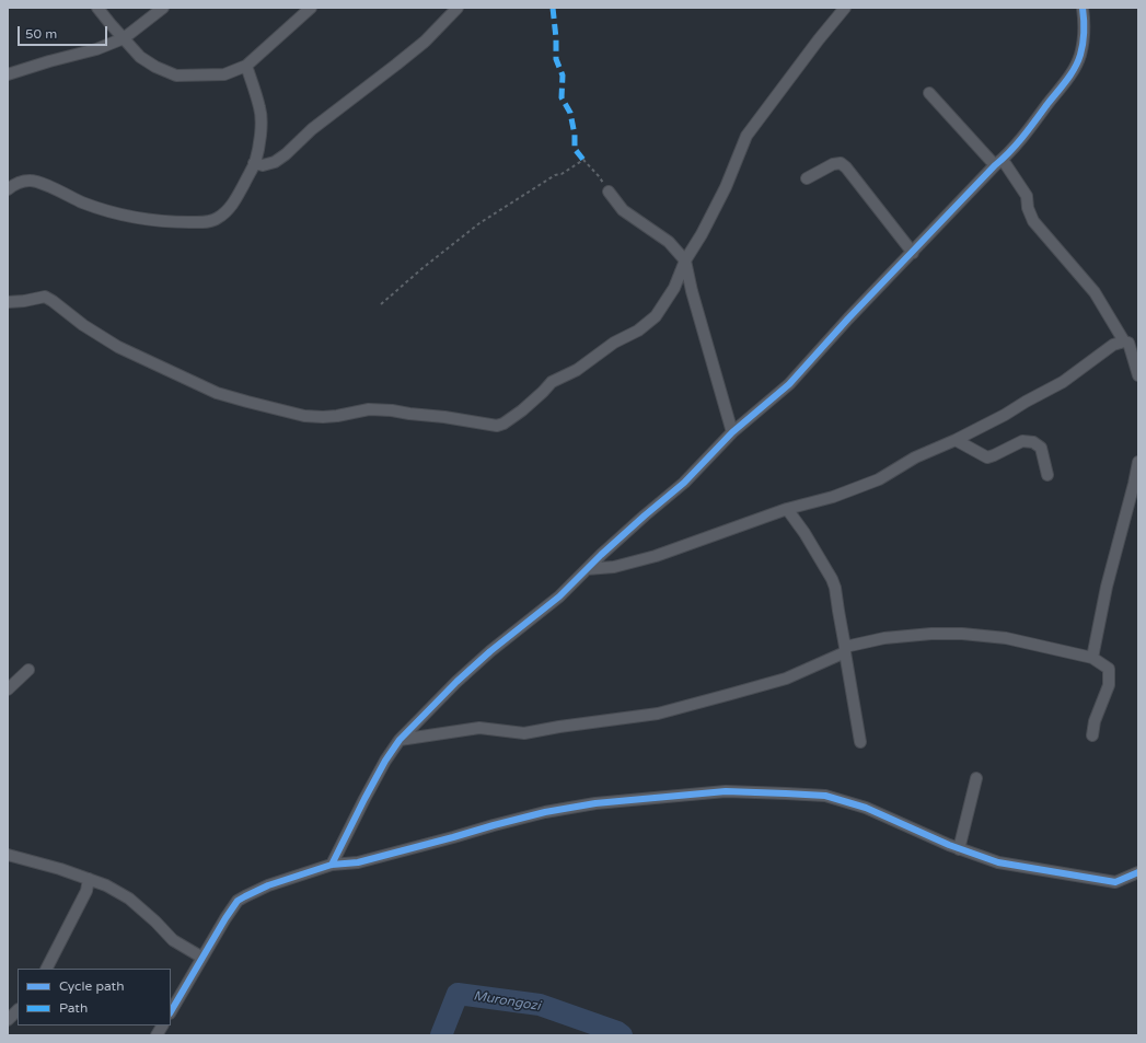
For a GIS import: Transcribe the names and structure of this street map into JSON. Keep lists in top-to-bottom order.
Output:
{
  "water": ["Murongozi"],
  "legend": ["Cycle path", "Path"],
  "scale_bar": "50 m"
}
